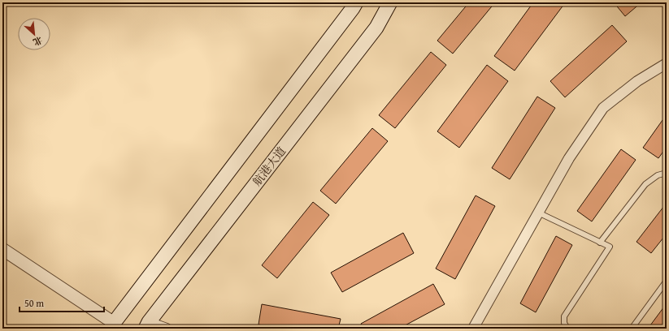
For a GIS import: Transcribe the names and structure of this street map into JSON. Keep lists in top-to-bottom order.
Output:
{
  "streets": {
    "main road": ["航港大道"]
  },
  "scale_bar": "50 m",
  "north": "bottom right"
}
